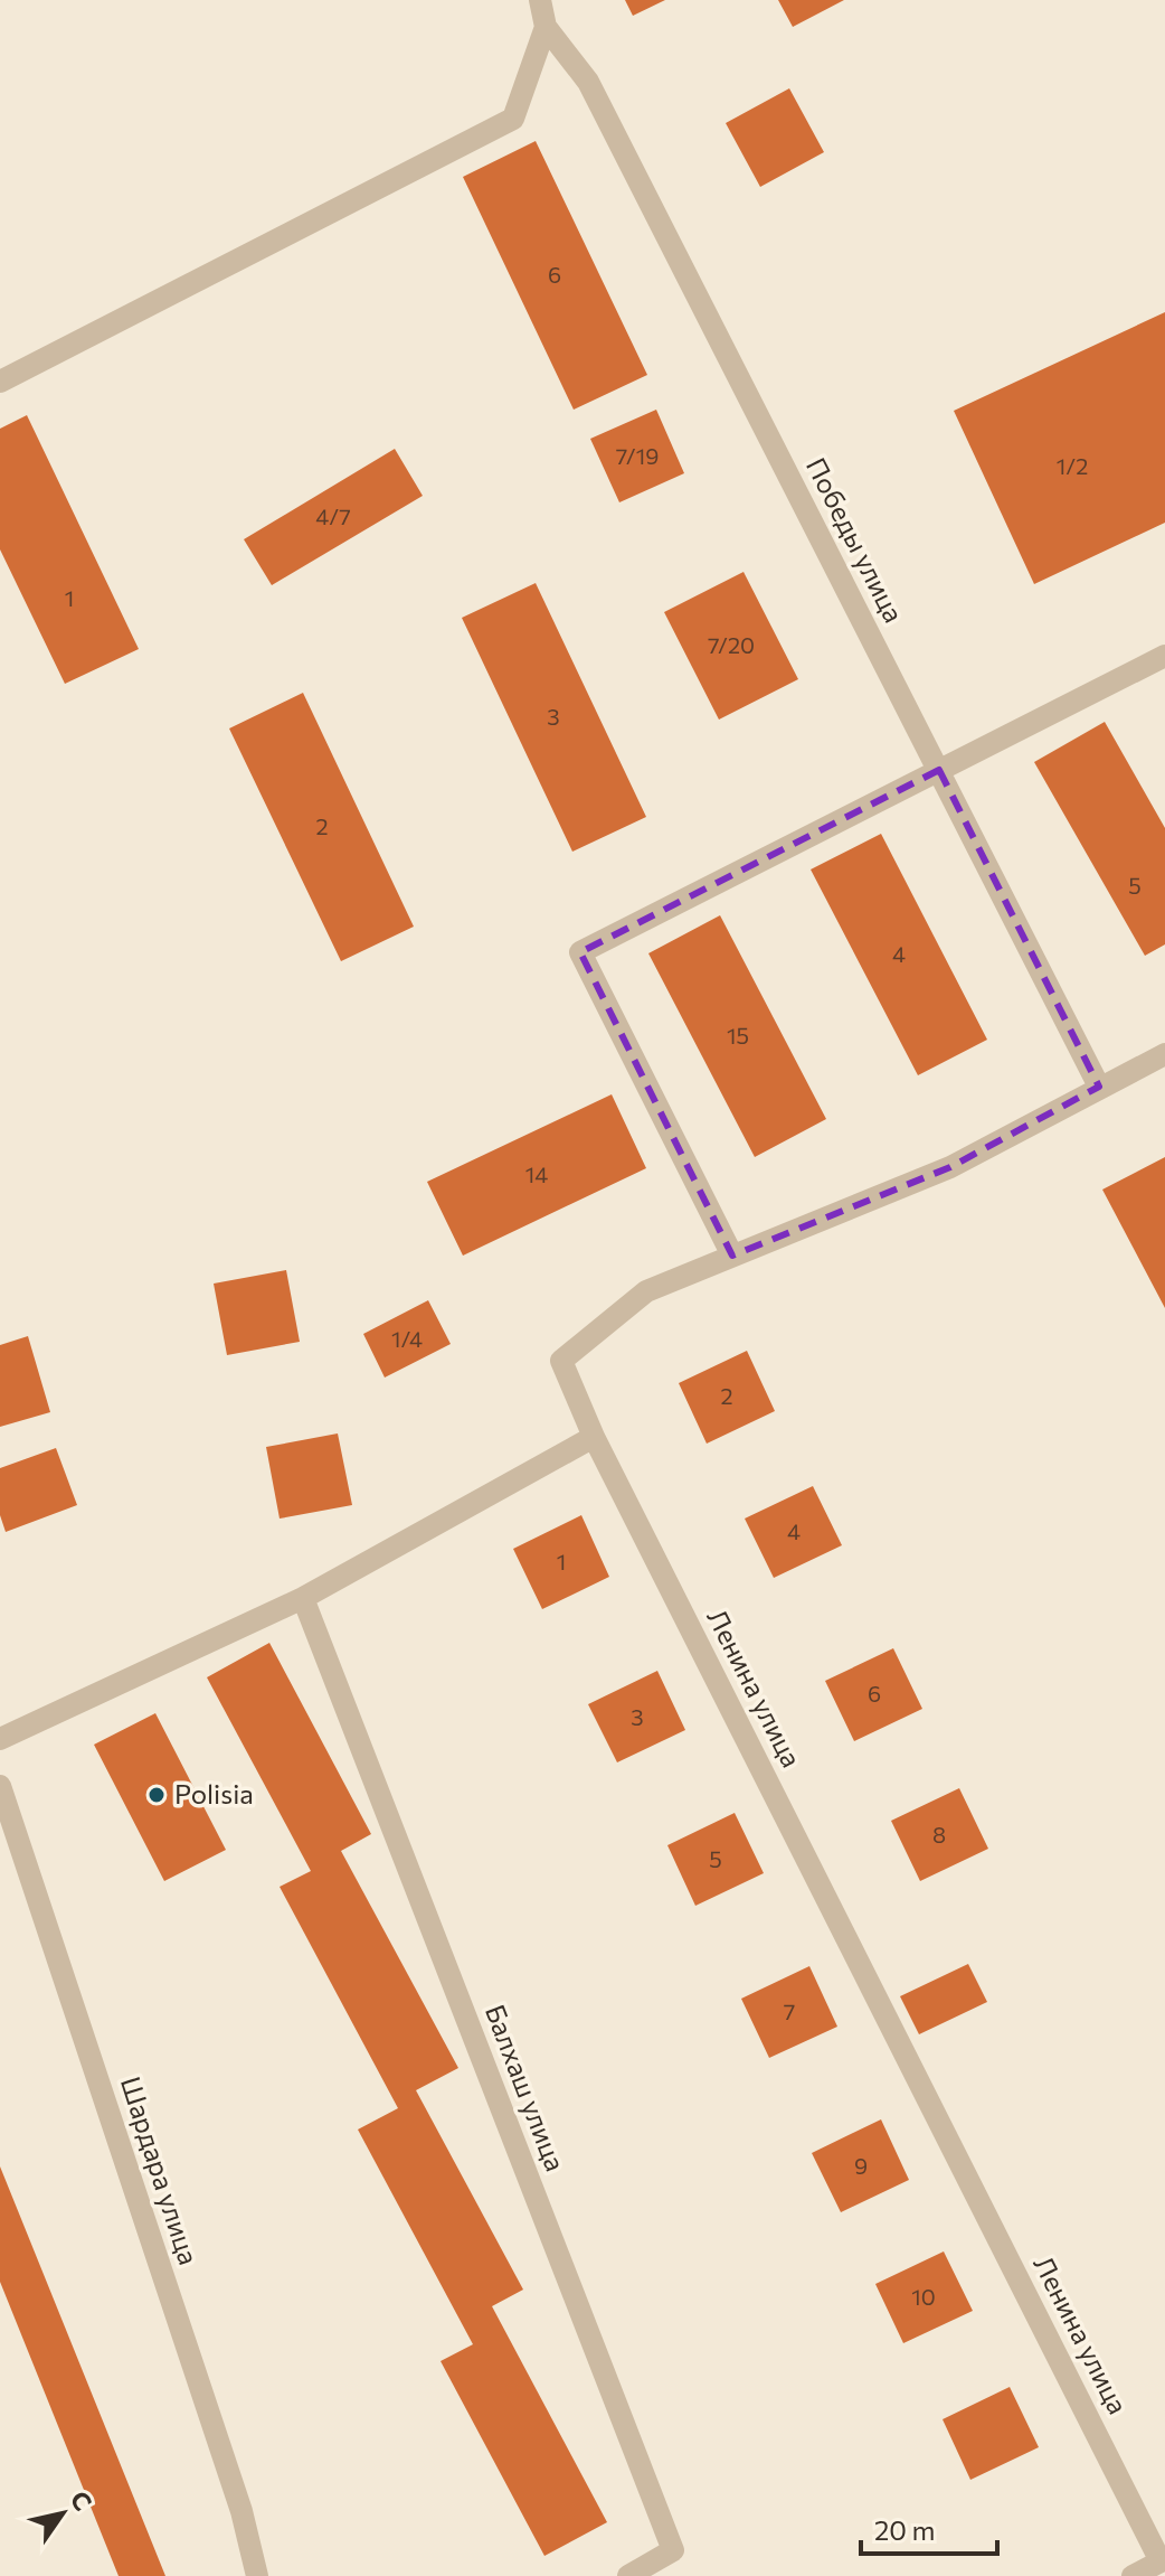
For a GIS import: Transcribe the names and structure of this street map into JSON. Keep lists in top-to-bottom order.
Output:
{
  "streets": {
    "street": [
      "Победы улица",
      "Ленина улица",
      "Балхаш улица",
      "Шардара улица"
    ]
  },
  "places": ["Polisia"],
  "house_numbers": [
    "6",
    "7/19",
    "1/2",
    "4/7",
    "1",
    "7/20",
    "3",
    "2",
    "5",
    "4",
    "15",
    "14",
    "1/4",
    "2",
    "4",
    "1",
    "6",
    "3",
    "8",
    "5",
    "7",
    "9",
    "10"
  ],
  "scale_bar": "20 m",
  "north": "top right"
}
